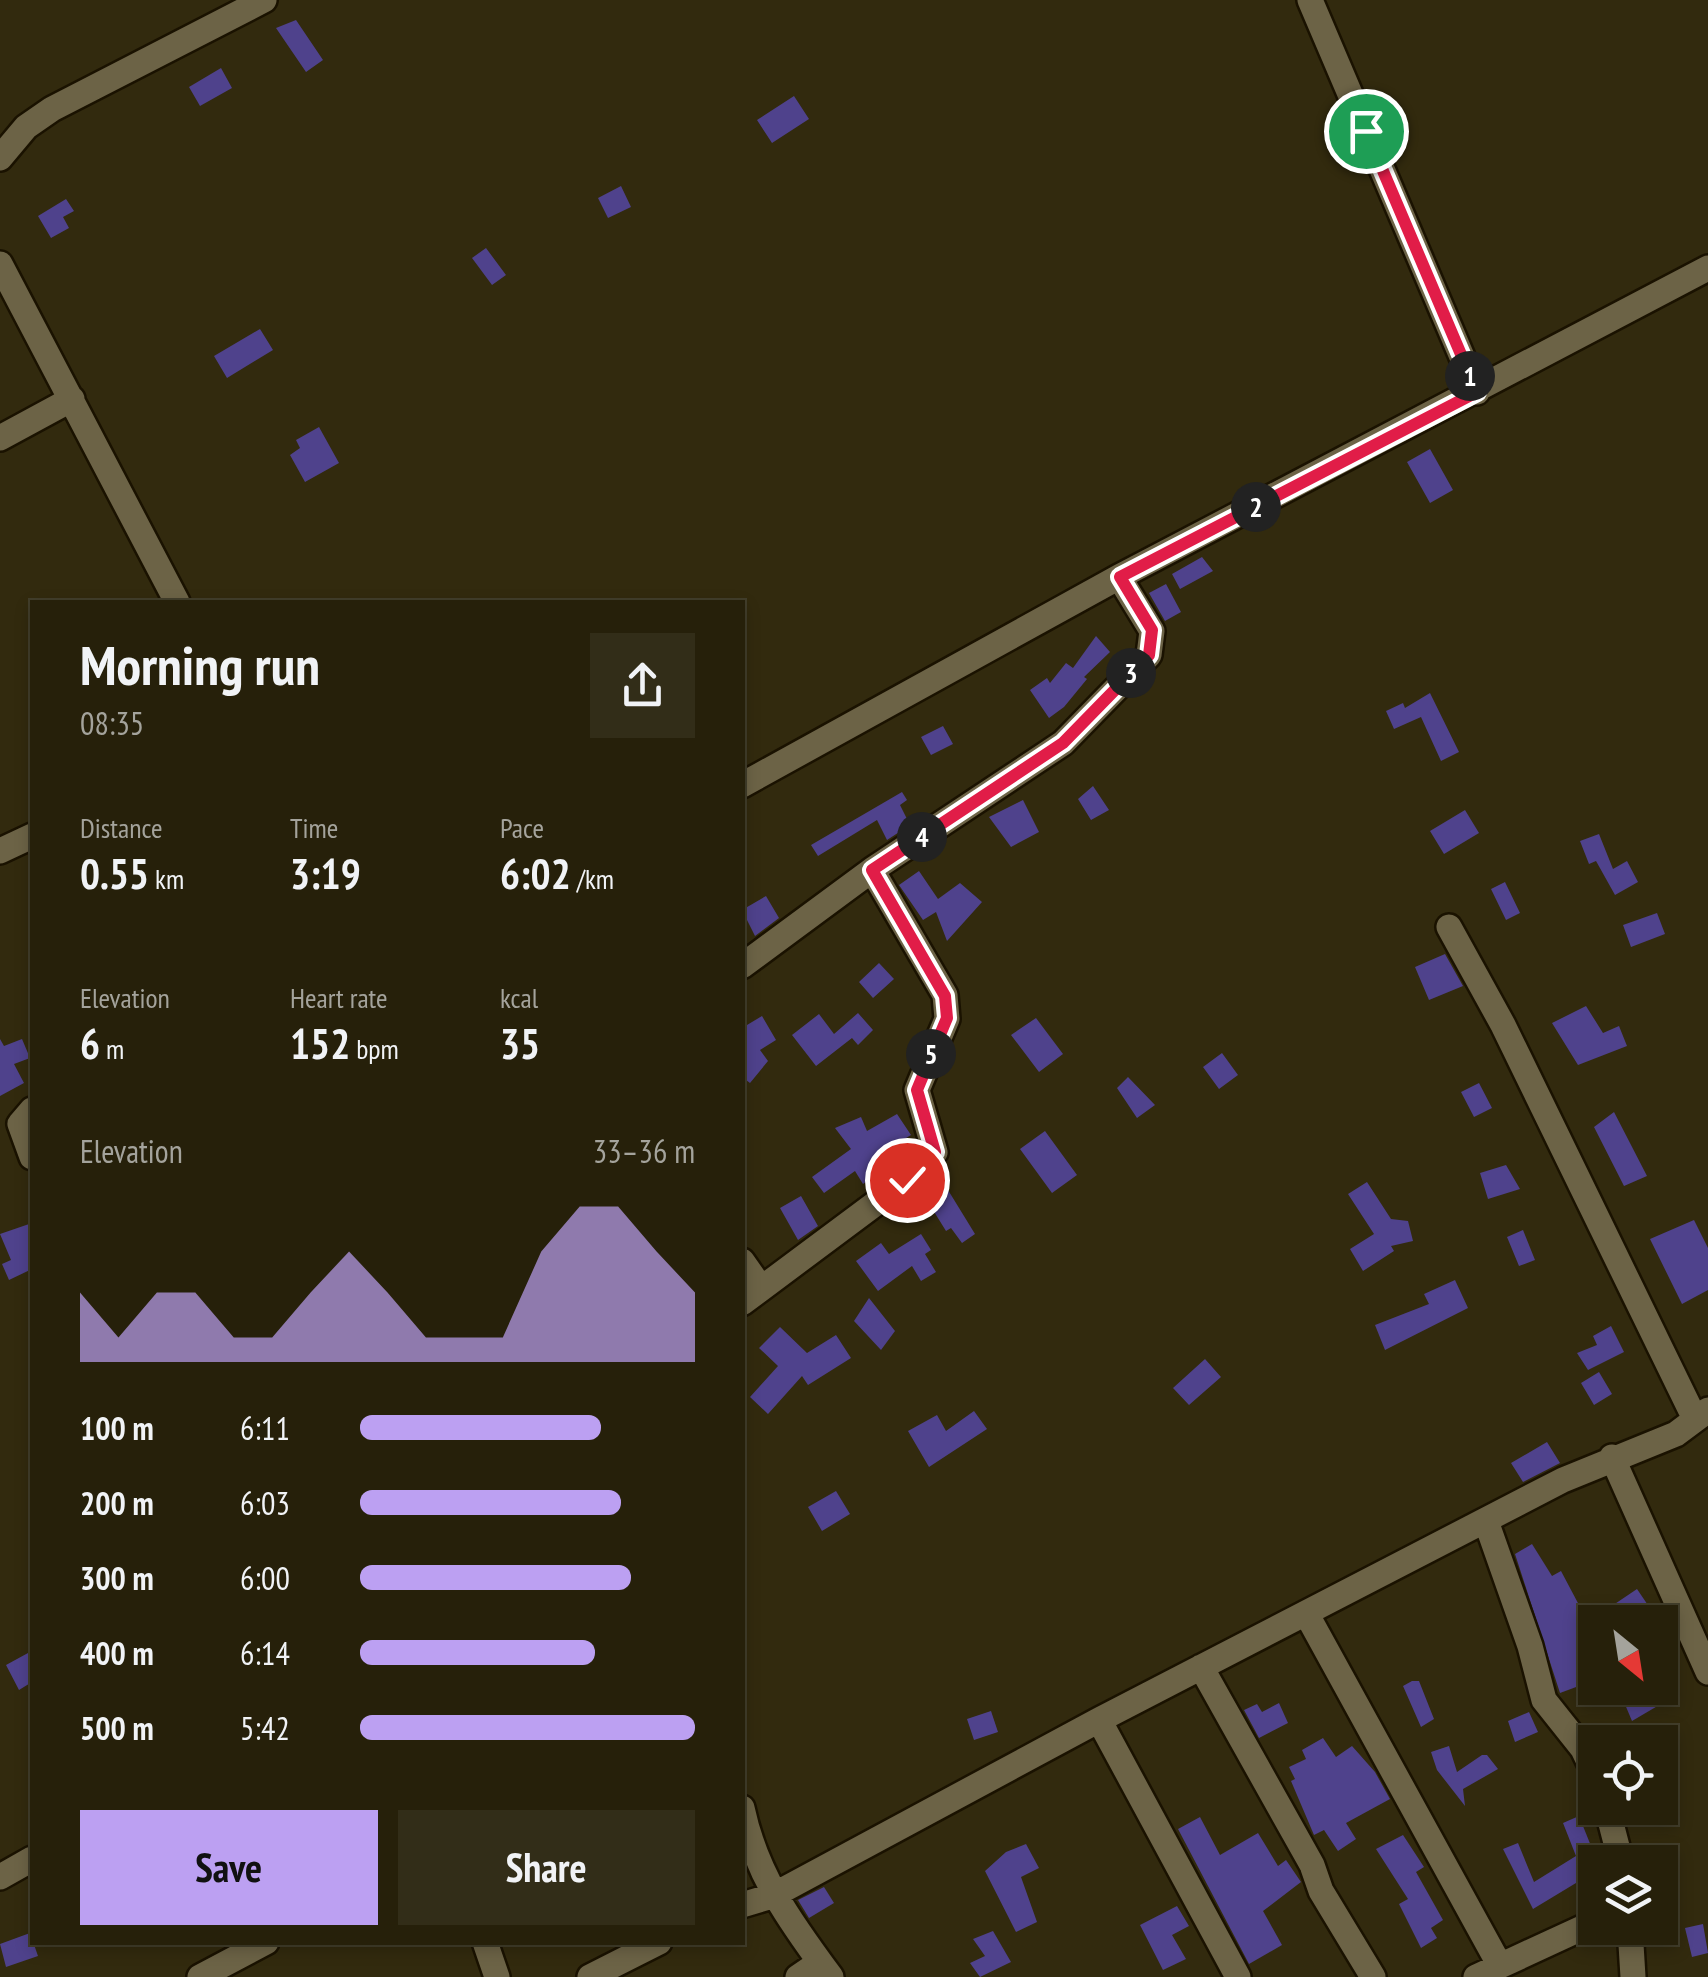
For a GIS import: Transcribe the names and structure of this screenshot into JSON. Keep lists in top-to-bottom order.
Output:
{
  "north": "bottom right",
  "page": {
    "pins": [
      "1",
      "2",
      "3",
      "4",
      "5"
    ],
    "heading": ["Morning run", "08:35"],
    "stats": [
      ["Distance", "0.55 km"],
      ["Time", "3:19"],
      ["Pace", "6:02 /km"],
      ["Elevation", "6 m"],
      ["Heart rate", "152 bpm"],
      ["kcal", "35"]
    ],
    "chart": ["Elevation", "33–36 m"],
    "list": [
      {
        "name": "100 m",
        "note": "6:11"
      },
      {
        "name": "200 m",
        "note": "6:03"
      },
      {
        "name": "300 m",
        "note": "6:00"
      },
      {
        "name": "400 m",
        "note": "6:14"
      },
      {
        "name": "500 m",
        "note": "5:42"
      }
    ],
    "buttons": ["Save", "Share"]
  }
}
